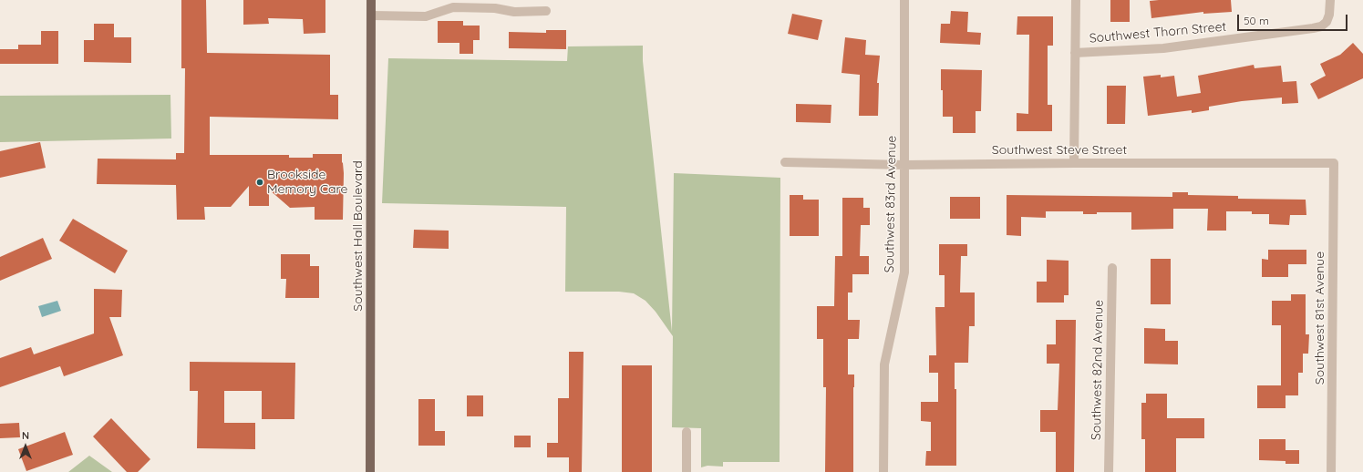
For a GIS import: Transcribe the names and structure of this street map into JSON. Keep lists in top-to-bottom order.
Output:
{
  "streets": {
    "main road": ["Southwest Hall Boulevard"],
    "street": [
      "Southwest Thorn Street",
      "Southwest Steve Street",
      "Southwest 83rd Avenue",
      "Southwest 81st Avenue",
      "Southwest 82nd Avenue"
    ]
  },
  "crossings": [
    ["Southwest Steve Street", "Southwest 83rd Avenue"],
    ["Southwest Steve Street", "Southwest 81st Avenue"]
  ],
  "places": ["Brookside Memory Care"],
  "scale_bar": "50 m",
  "north": "top"
}
